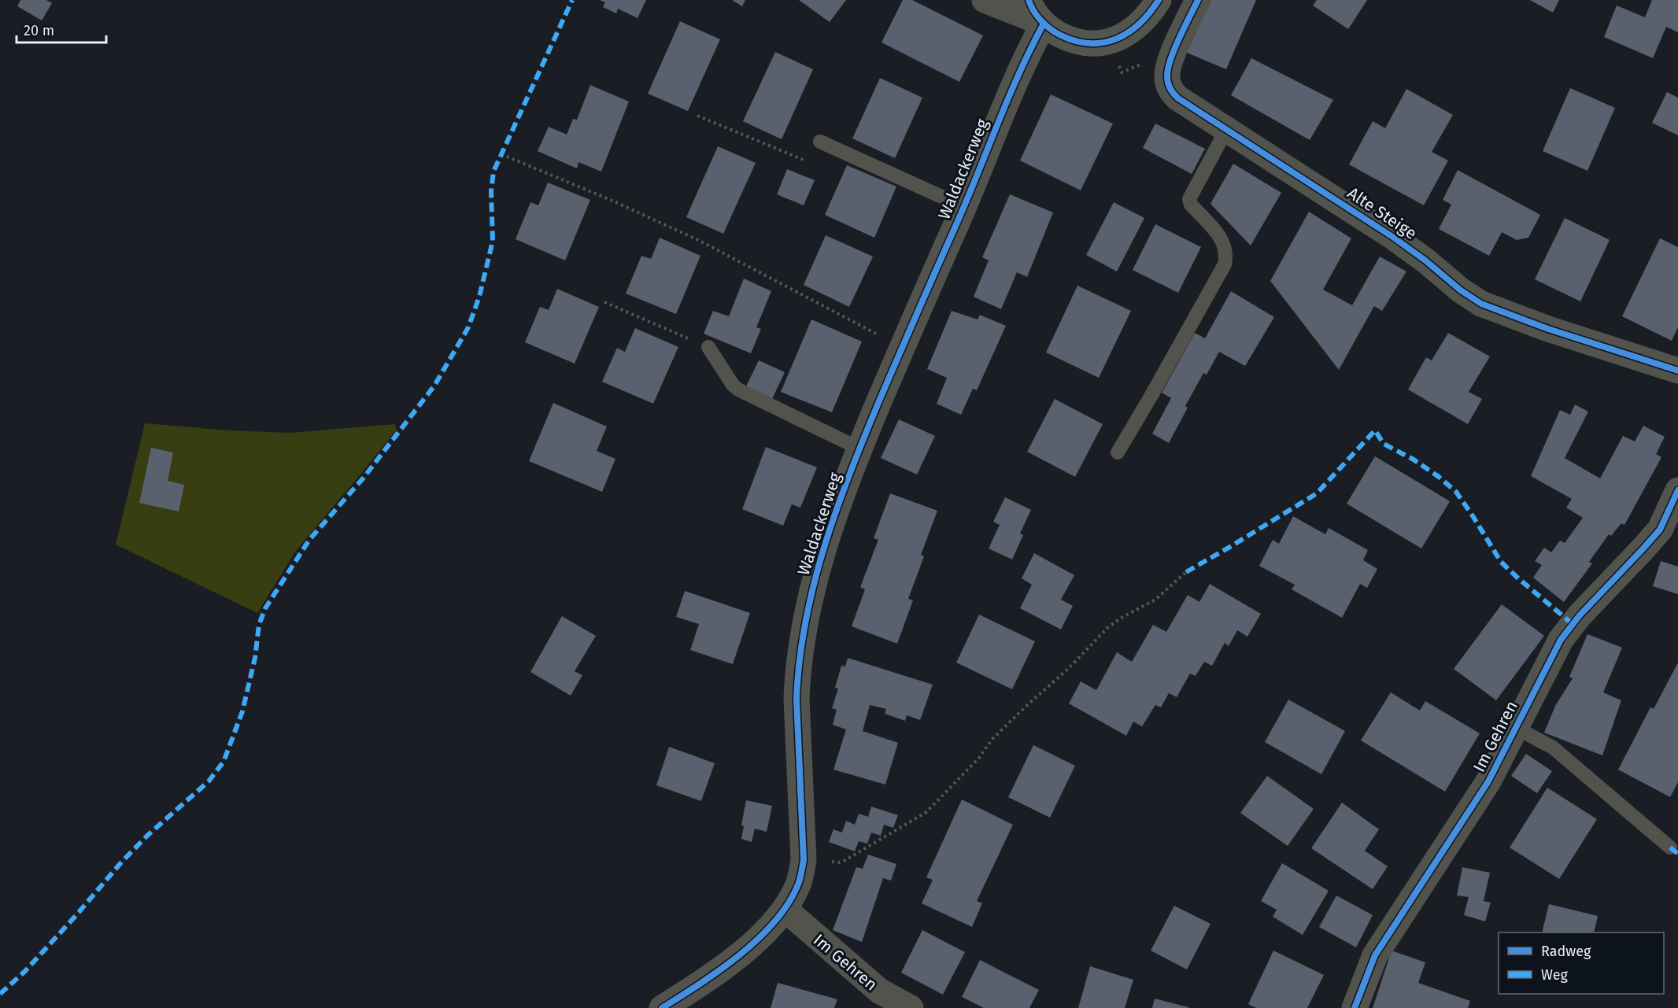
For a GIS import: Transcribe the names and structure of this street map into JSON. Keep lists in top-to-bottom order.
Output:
{
  "streets": {
    "street": ["Waldackerweg", "Alte Steige", "Im Gehren"]
  },
  "crossings": [
    ["Waldackerweg", "Im Gehren"]
  ],
  "legend": ["Radweg", "Weg"],
  "scale_bar": "20 m"
}
